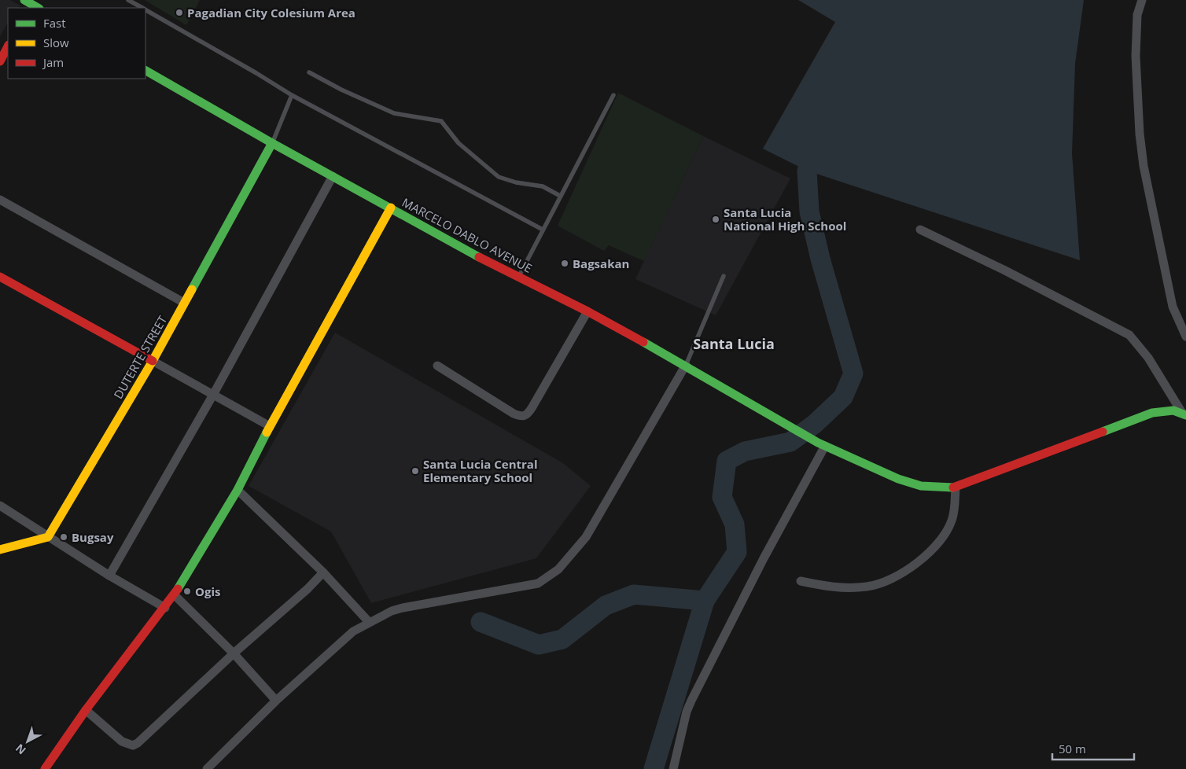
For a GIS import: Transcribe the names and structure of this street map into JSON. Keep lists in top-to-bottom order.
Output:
{
  "streets": {
    "street": ["MARCELO DABLO AVENUE", "DUTERTE STREET"]
  },
  "crossings": [
    ["MARCELO DABLO AVENUE", "DUTERTE STREET"]
  ],
  "districts": ["Santa Lucia"],
  "places": [
    "Pagadian City Colesium Area",
    "Santa Lucia National High School",
    "Bagsakan",
    "Santa Lucia Central Elementary School",
    "Bugsay",
    "Ogis"
  ],
  "legend": ["Fast", "Slow", "Jam"],
  "scale_bar": "50 m",
  "north": "bottom left"
}
